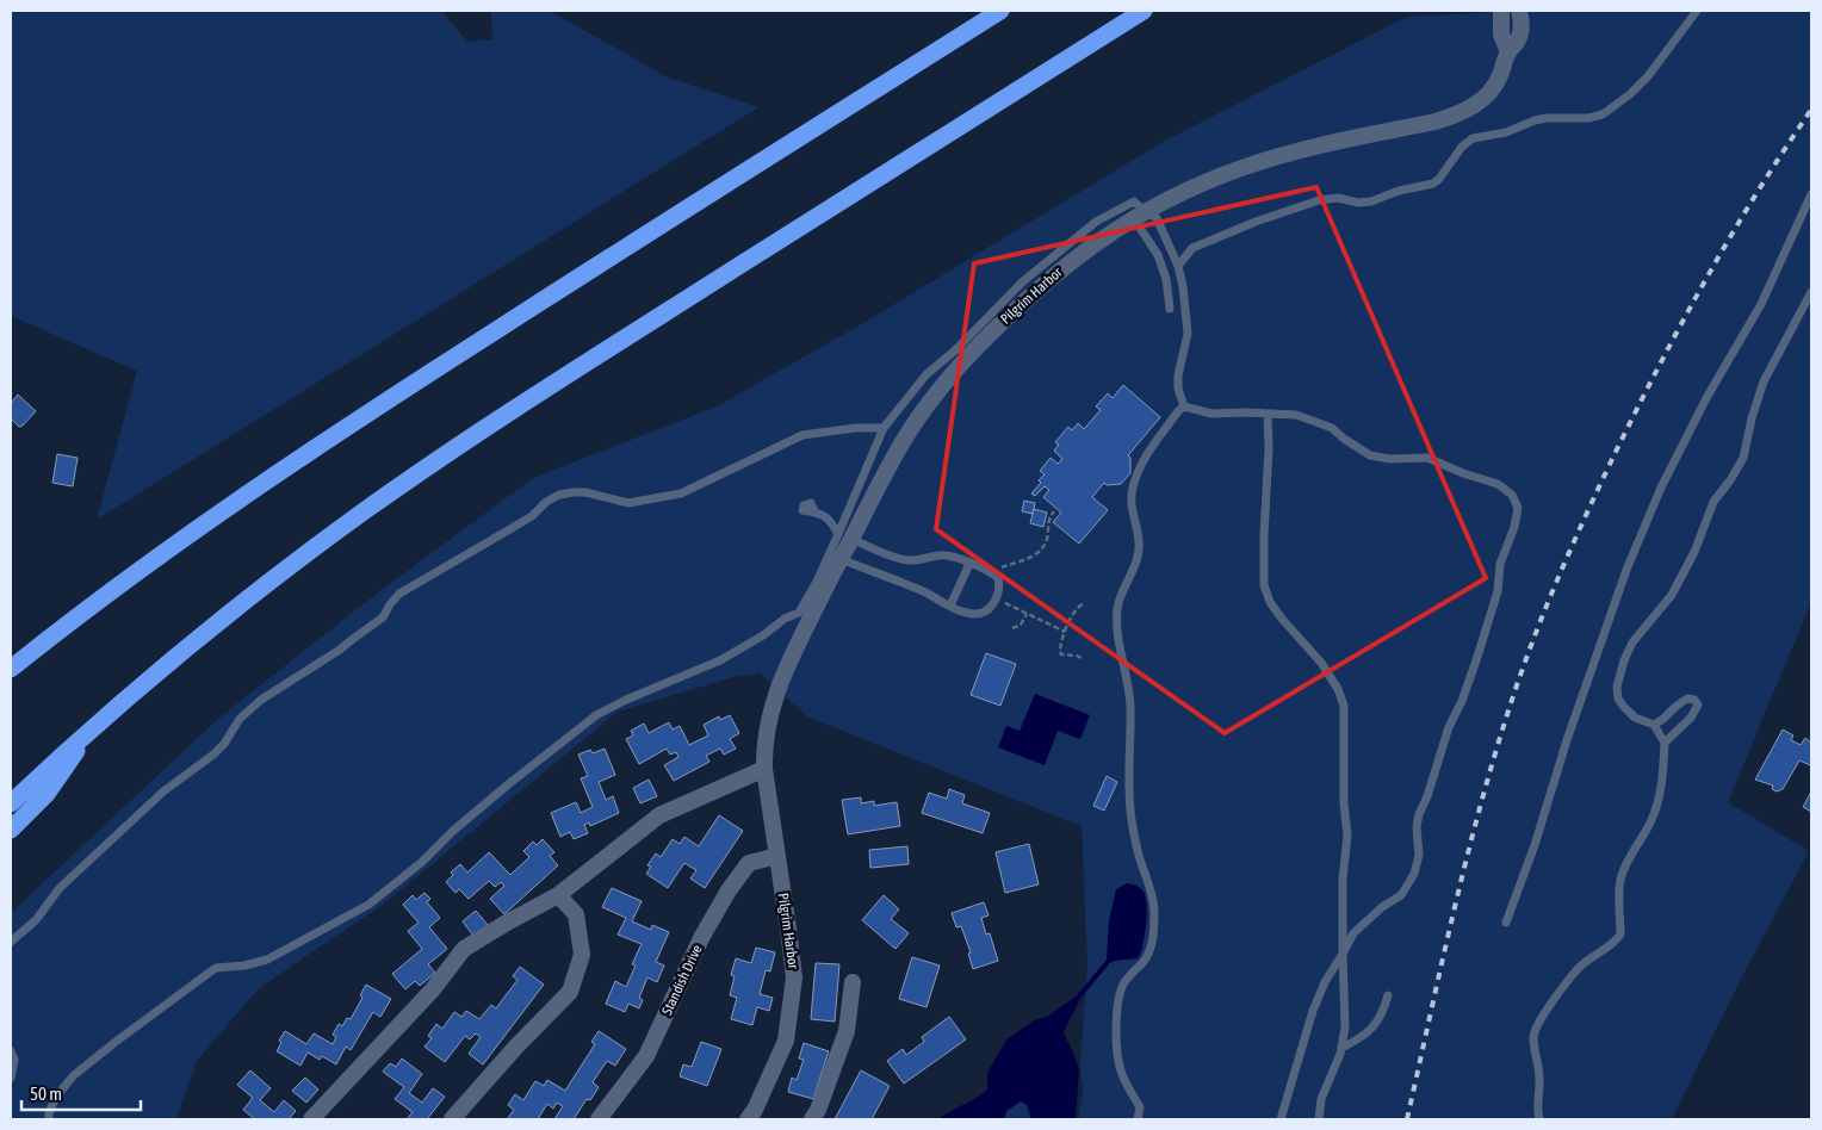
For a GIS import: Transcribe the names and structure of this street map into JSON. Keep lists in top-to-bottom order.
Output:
{
  "streets": {
    "street": ["Pilgrim Harbor", "Standish Drive"]
  },
  "crossings": [
    ["Pilgrim Harbor", "Standish Drive"]
  ],
  "scale_bar": "50 m"
}
